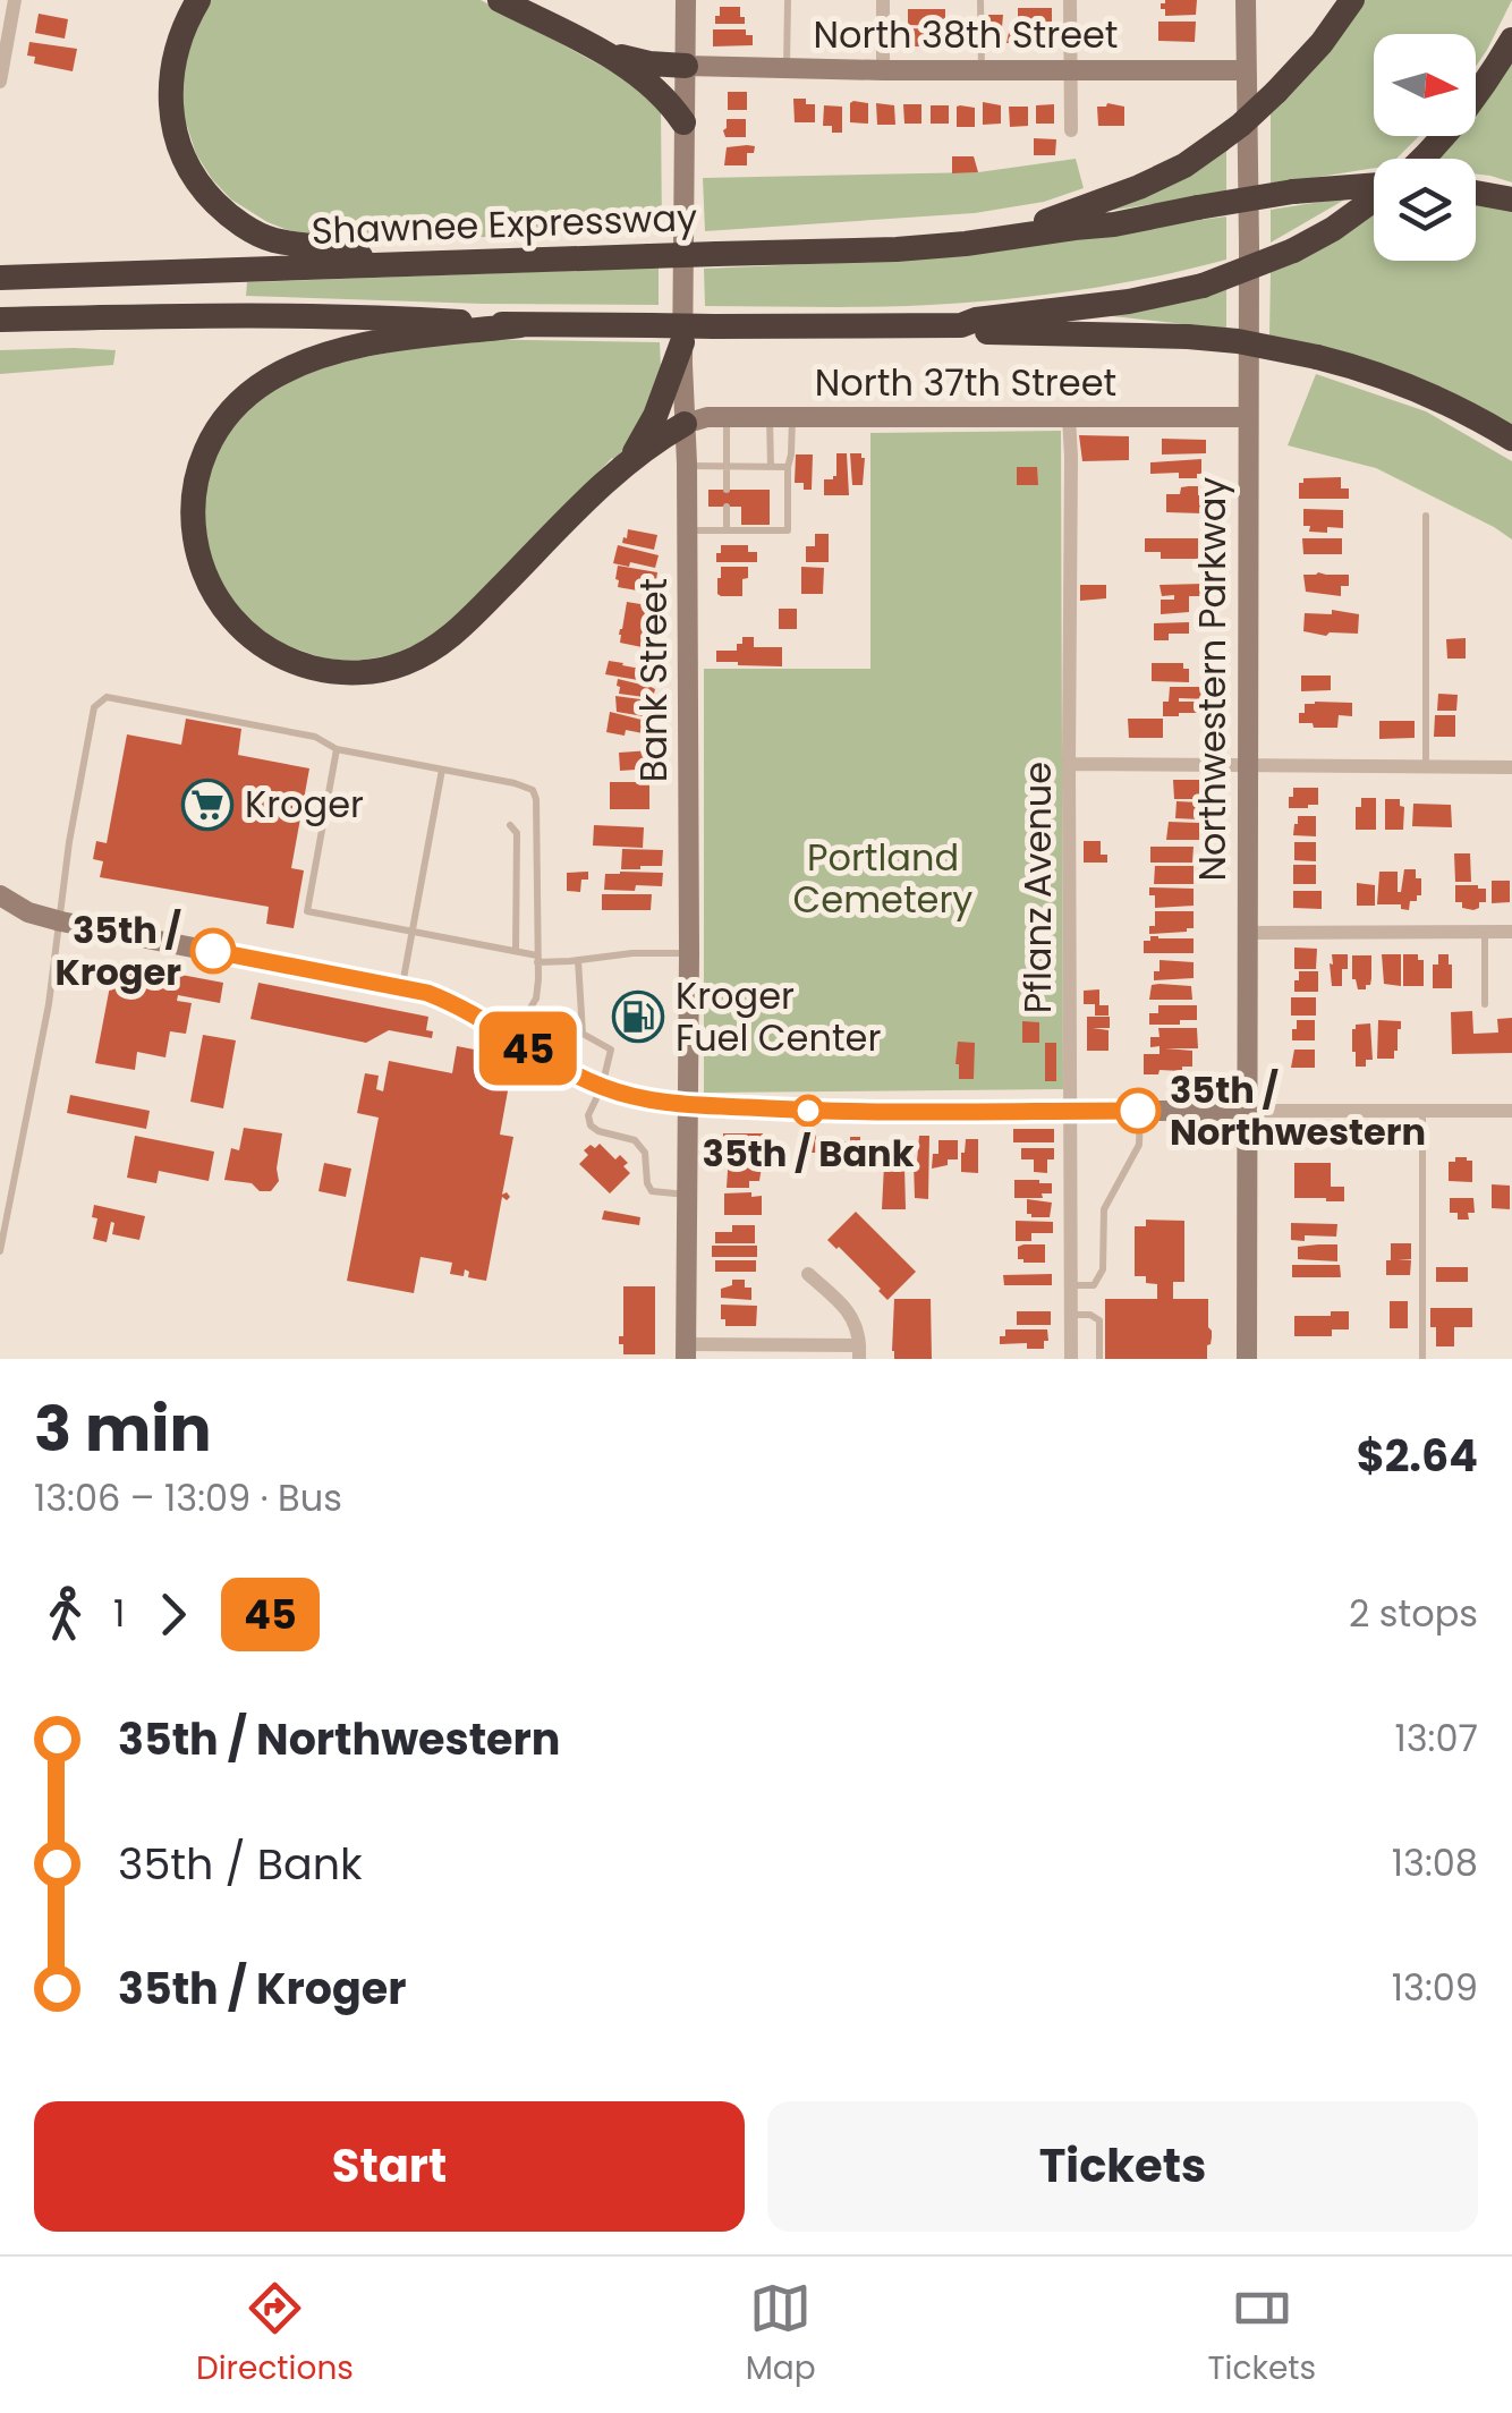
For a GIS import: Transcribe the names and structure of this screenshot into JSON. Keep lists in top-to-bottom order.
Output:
{
  "streets": {
    "highway": ["Shawnee Expressway"],
    "street": [
      "North 38th Street",
      "North 37th Street",
      "Northwestern Parkway",
      "Bank Street",
      "Pflanz Avenue"
    ]
  },
  "crossings": [
    ["North 38th Street", "Northwestern Parkway"],
    ["North 38th Street", "Bank Street"],
    ["North 37th Street", "Northwestern Parkway"],
    ["North 37th Street", "Bank Street"],
    ["North 37th Street", "Pflanz Avenue"]
  ],
  "parks": ["Portland Cemetery"],
  "places": {
    "supermarket": ["Kroger"],
    "other": ["35th / Kroger", "35th / Bank", "35th / Northwestern"],
    "fuel station": ["Kroger Fuel Center"]
  },
  "lines": ["bus line 45"],
  "north": "right",
  "page": {
    "on_map": "45",
    "heading": ["3 min", "13:06 – 13:09 · Bus", "$2.64"],
    "legs": ["1", "45", "2 stops"],
    "list": [
      {
        "name": "35th / Northwestern",
        "value": "13:07"
      },
      {
        "name": "35th / Bank",
        "value": "13:08"
      },
      {
        "name": "35th / Kroger",
        "value": "13:09"
      }
    ],
    "buttons": ["Start", "Tickets"],
    "tabs": ["Directions", "Map", "Tickets"]
  }
}
